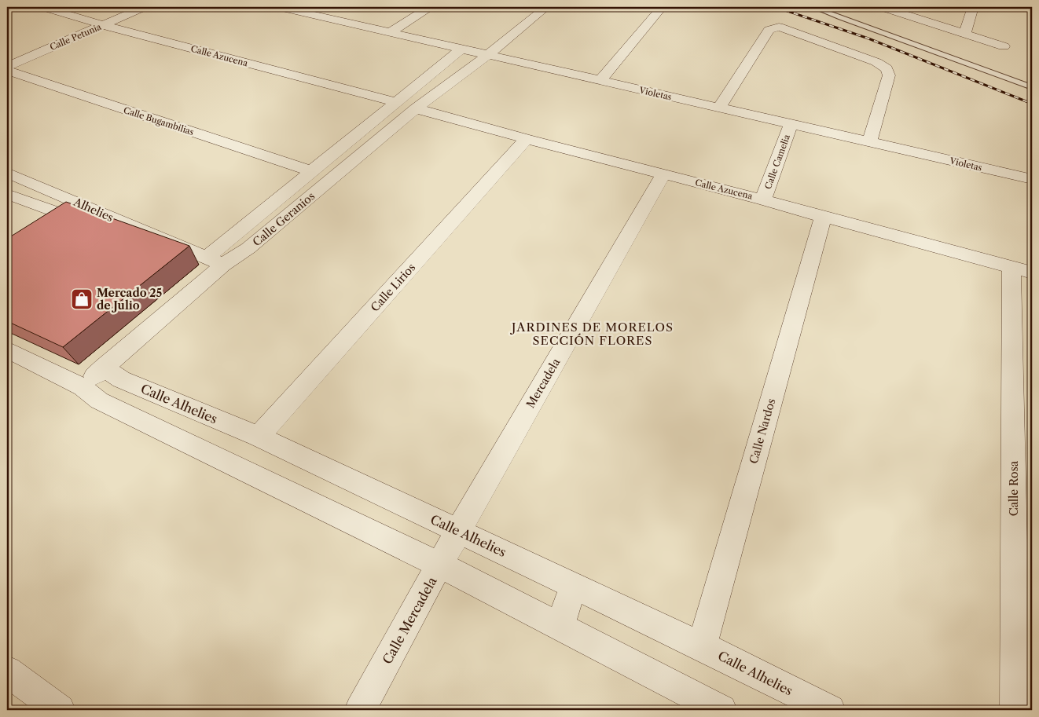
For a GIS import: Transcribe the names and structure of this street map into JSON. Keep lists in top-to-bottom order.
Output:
{
  "streets": {
    "street": [
      "Calle Petunia",
      "Calle Azucena",
      "Violetas",
      "Calle Bugambilias",
      "Calle Camelia",
      "Alhelies",
      "Calle Geranios",
      "Calle Lirios",
      "Mercadela",
      "Calle Alhelies",
      "Calle Nardos",
      "Calle Rosa",
      "Calle Mercadela"
    ]
  },
  "crossings": [
    ["Calle Petunia", "Calle Azucena"],
    ["Calle Azucena", "Calle Camelia"],
    ["Calle Azucena", "Calle Geranios"],
    ["Calle Azucena", "Calle Lirios"],
    ["Calle Azucena", "Mercadela"],
    ["Calle Azucena", "Calle Nardos"],
    ["Calle Azucena", "Calle Rosa"],
    ["Violetas", "Calle Camelia"],
    ["Violetas", "Calle Geranios"],
    ["Calle Bugambilias", "Calle Geranios"],
    ["Alhelies", "Calle Geranios"],
    ["Calle Geranios", "Calle Alhelies"],
    ["Calle Lirios", "Calle Alhelies"],
    ["Mercadela", "Calle Alhelies"],
    ["Mercadela", "Calle Mercadela"],
    ["Calle Alhelies", "Calle Nardos"],
    ["Calle Alhelies", "Calle Mercadela"]
  ],
  "districts": ["JARDINES DE MORELOS SECCIÓN FLORES"],
  "places": {
    "shop": ["Mercado 25 de Julio"]
  }
}
